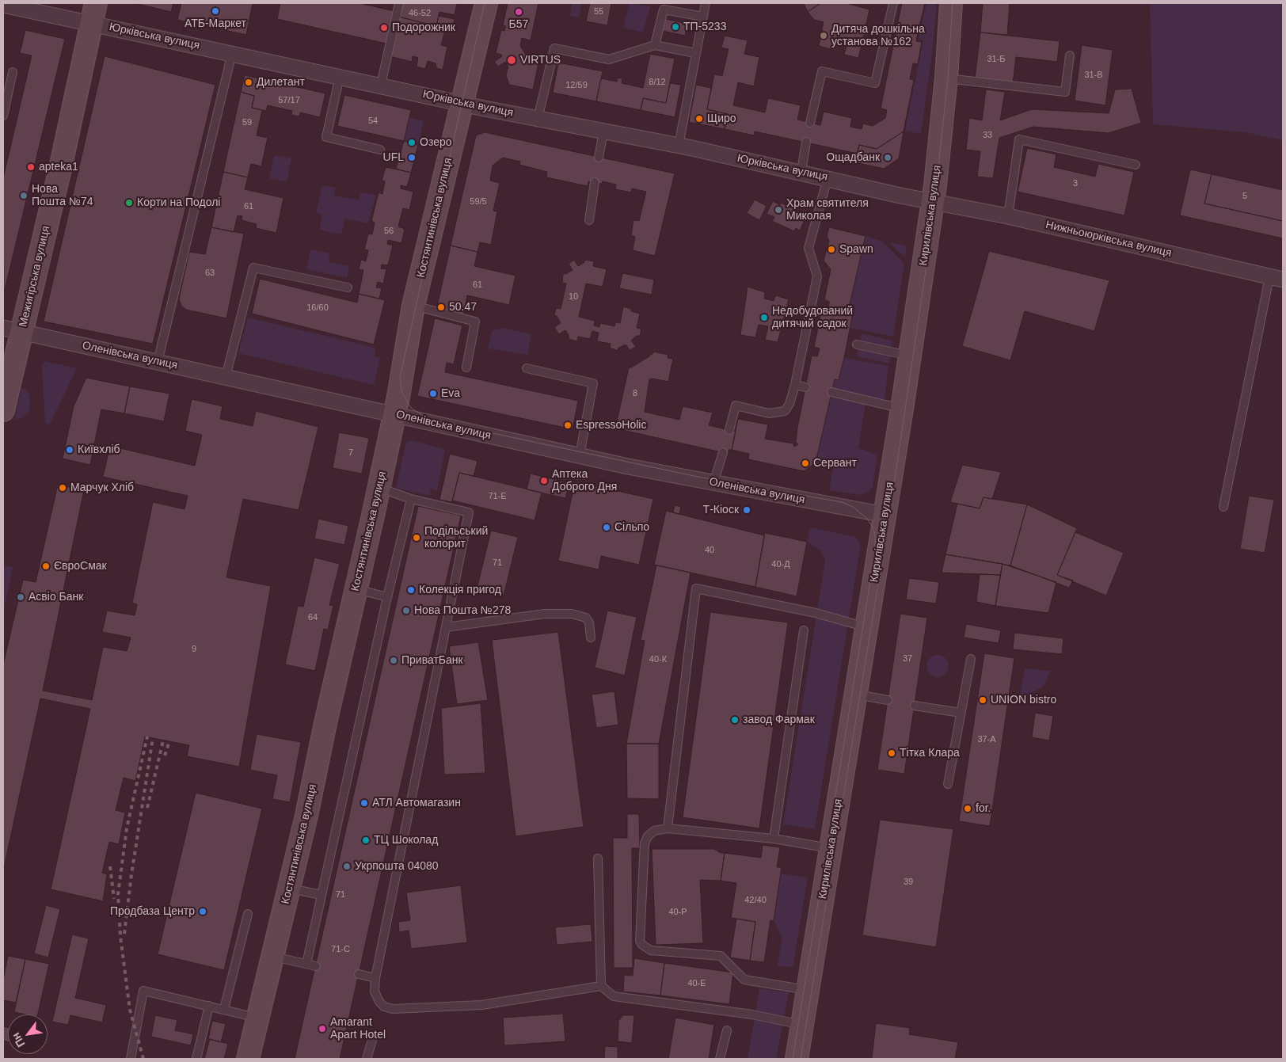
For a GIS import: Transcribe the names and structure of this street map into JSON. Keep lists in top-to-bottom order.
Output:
{
  "streets": {
    "street": [
      "Юрківська вулиця",
      "Кирилівська вулиця",
      "Костянтинівська вулиця",
      "Нижньоюрківська вулиця",
      "Межигірська вулиця",
      "Оленівська вулиця"
    ]
  },
  "crossings": [
    ["Юрківська вулиця", "Кирилівська вулиця"],
    ["Юрківська вулиця", "Костянтинівська вулиця"],
    ["Юрківська вулиця", "Нижньоюрківська вулиця"],
    ["Юрківська вулиця", "Межигірська вулиця"],
    ["Кирилівська вулиця", "Нижньоюрківська вулиця"],
    ["Кирилівська вулиця", "Оленівська вулиця"],
    ["Костянтинівська вулиця", "Оленівська вулиця"],
    ["Межигірська вулиця", "Оленівська вулиця"]
  ],
  "places": [
    "АТБ-Маркет",
    "Б57",
    "ТП-5233",
    "Подорожник",
    "Дитяча дошкільна установа №162",
    "VIRTUS",
    "Дилетант",
    "Щиро",
    "Озеро",
    "UFL",
    "Ощадбанк",
    "apteka1",
    "Нова Пошта №74",
    "Корти на Подолі",
    "Храм святителя Миколая",
    "Spawn",
    "50.47",
    "Недобудований дитячий садок",
    "Eva",
    "EspressoHolic",
    "Київхліб",
    "Сервант",
    "Аптека Доброго Дня",
    "Марчук Хліб",
    "Т-Кіоск",
    "Сільпо",
    "Подільський колорит",
    "ЄвроСмак",
    "Колекція пригод",
    "Асвіо Банк",
    "Нова Пошта №278",
    "ПриватБанк",
    "UNION bistro",
    "завод Фармак",
    "Тітка Клара",
    "АТЛ Автомагазин",
    "for.",
    "ТЦ Шоколад",
    "Укрпошта 04080",
    "Продбаза Центр",
    "Amarant Apart Hotel"
  ],
  "house_numbers": [
    "55",
    "46-52",
    "31-Б",
    "31-В",
    "8/12",
    "12/59",
    "57/17",
    "54",
    "59",
    "33",
    "3",
    "5",
    "59/5",
    "61",
    "56",
    "63",
    "61",
    "10",
    "16/60",
    "8",
    "7",
    "71-Е",
    "40",
    "71",
    "40-Д",
    "64",
    "9",
    "37",
    "40-К",
    "37-А",
    "39",
    "71",
    "42/40",
    "40-Р",
    "71-С",
    "40-Е"
  ],
  "north": "bottom left"
}
